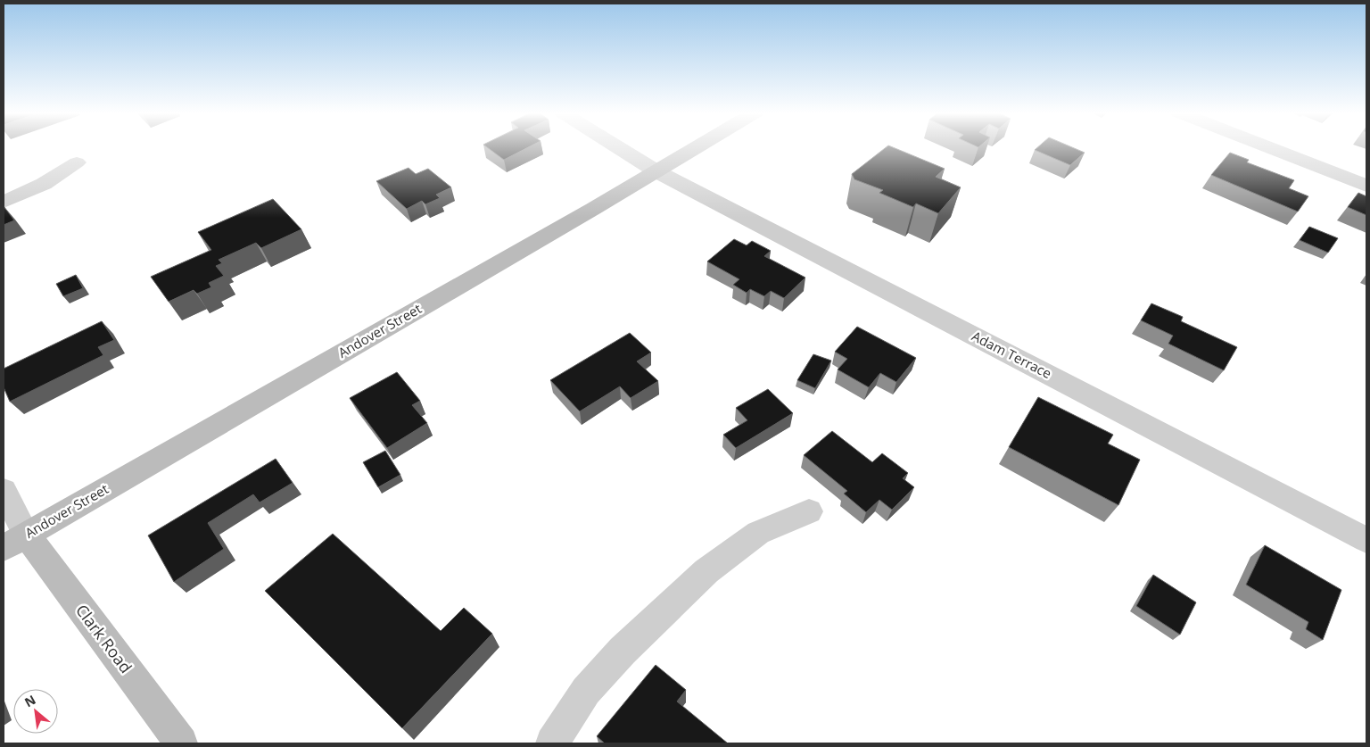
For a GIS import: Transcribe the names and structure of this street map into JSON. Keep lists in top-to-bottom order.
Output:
{
  "streets": {
    "main road": ["Andover Street", "Clark Road"],
    "street": ["Adam Terrace"]
  },
  "crossings": [
    ["Andover Street", "Adam Terrace"],
    ["Andover Street", "Clark Road"]
  ],
  "north": "top left"
}
